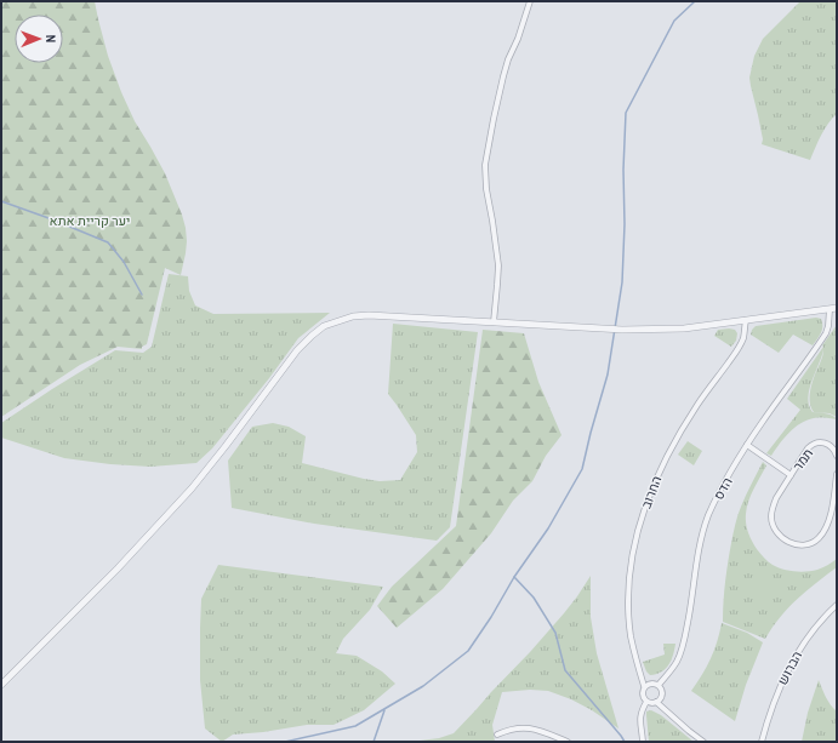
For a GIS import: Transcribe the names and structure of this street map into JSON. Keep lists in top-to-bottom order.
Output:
{
  "streets": {
    "street": [
      "תמר",
      "הדס",
      "החרוב",
      "הברוש"
    ]
  },
  "crossings": [
    ["תמר", "הדס"],
    ["הדס", "החרוב"]
  ],
  "parks": ["יער קריית אתא"],
  "north": "right"
}
